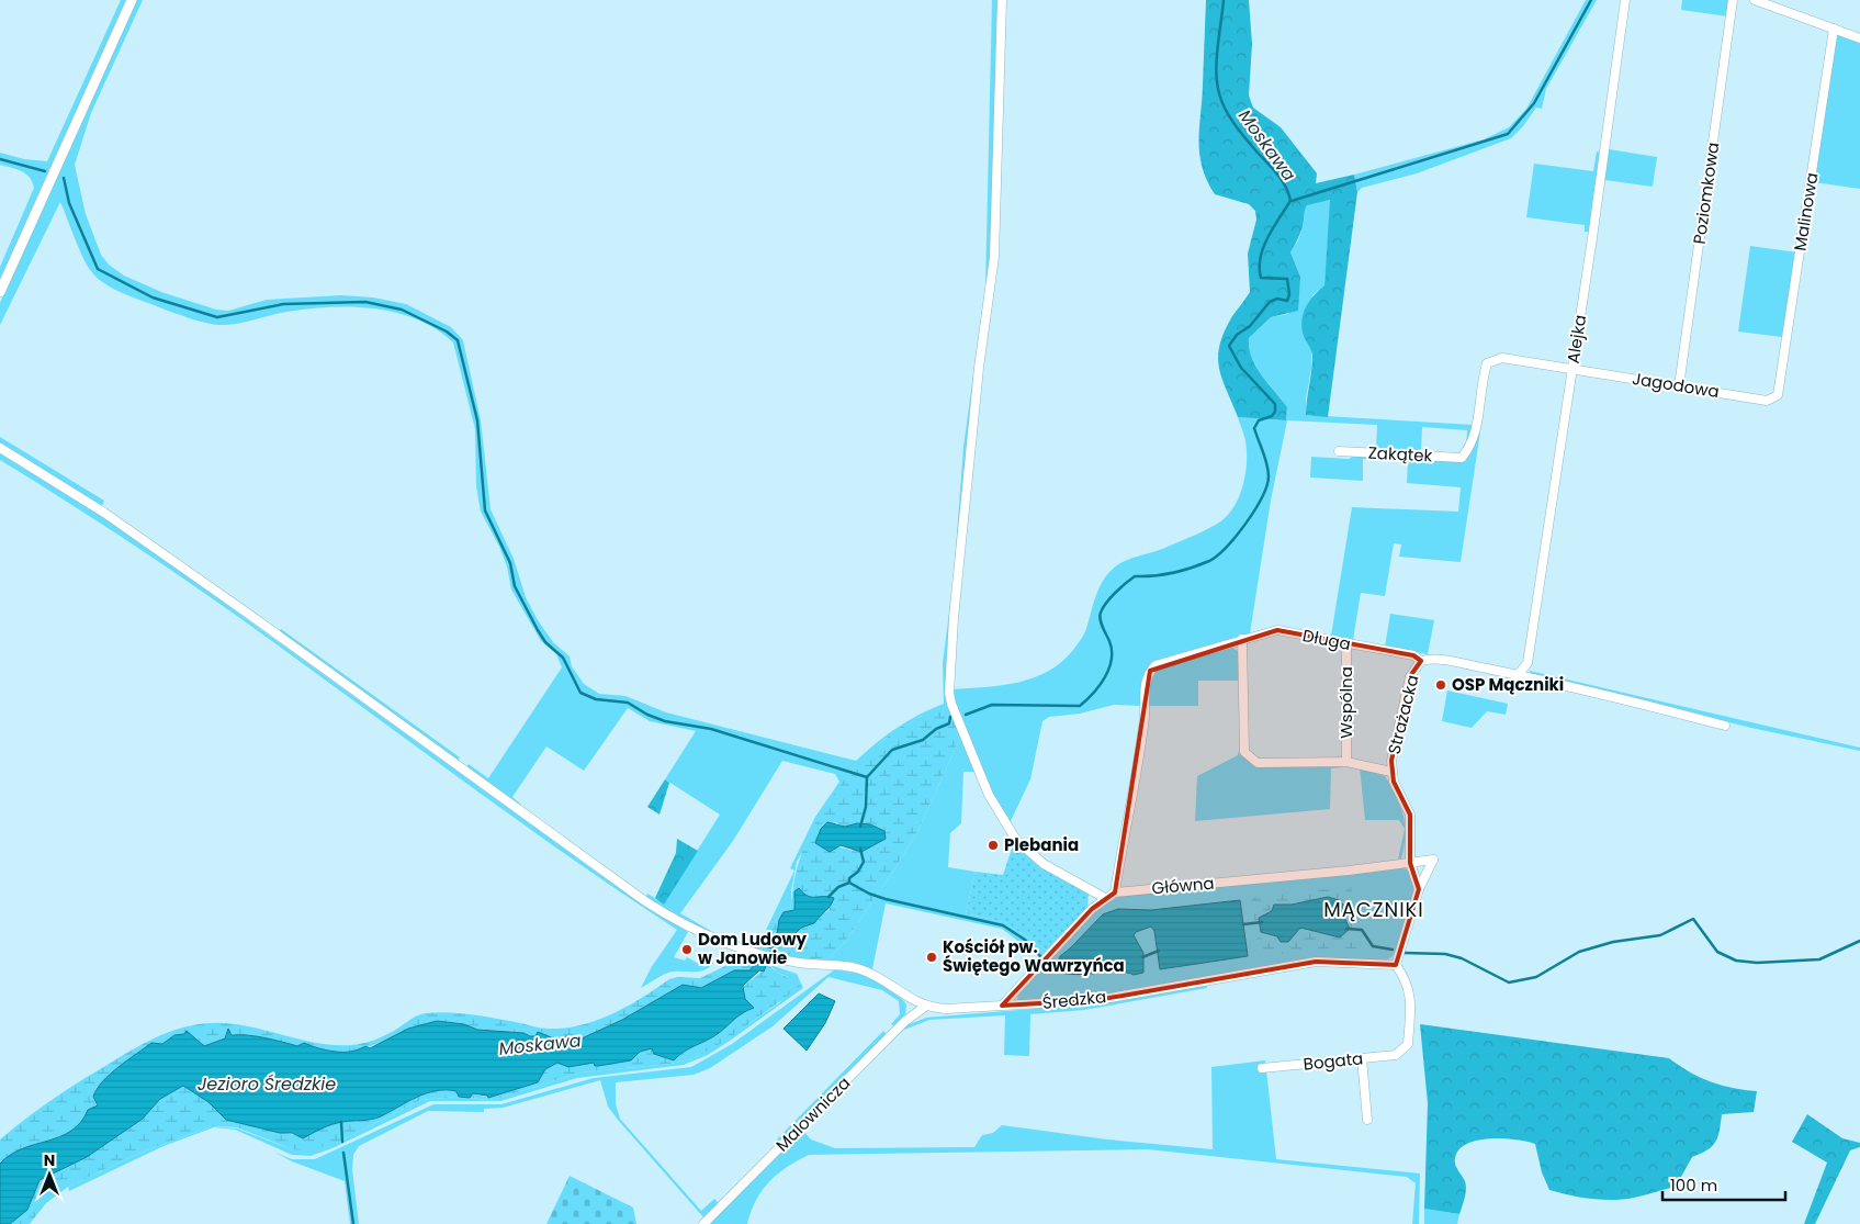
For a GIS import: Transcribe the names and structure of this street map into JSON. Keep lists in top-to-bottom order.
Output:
{
  "streets": {
    "street": [
      "Poziomkowa",
      "Malinowa",
      "Alejka",
      "Jagodowa",
      "Zakątek",
      "Długa",
      "Wspólna",
      "Strażacka",
      "Główna",
      "Średzka",
      "Bogata",
      "Malownicza"
    ]
  },
  "crossings": [
    ["Poziomkowa", "Jagodowa"],
    ["Malinowa", "Jagodowa"],
    ["Alejka", "Jagodowa"],
    ["Alejka", "Długa"],
    ["Jagodowa", "Zakątek"],
    ["Długa", "Wspólna"],
    ["Długa", "Strażacka"],
    ["Długa", "Główna"],
    ["Strażacka", "Główna"],
    ["Główna", "Średzka"],
    ["Średzka", "Bogata"],
    ["Średzka", "Malownicza"]
  ],
  "districts": ["MĄCZNIKI"],
  "water": ["Moskawa", "Jezioro Średzkie"],
  "places": [
    "OSP Mączniki",
    "Plebania",
    "Dom Ludowy w Janowie",
    "Kościół pw. Świętego Wawrzyńca"
  ],
  "scale_bar": "100 m",
  "north": "top"
}
